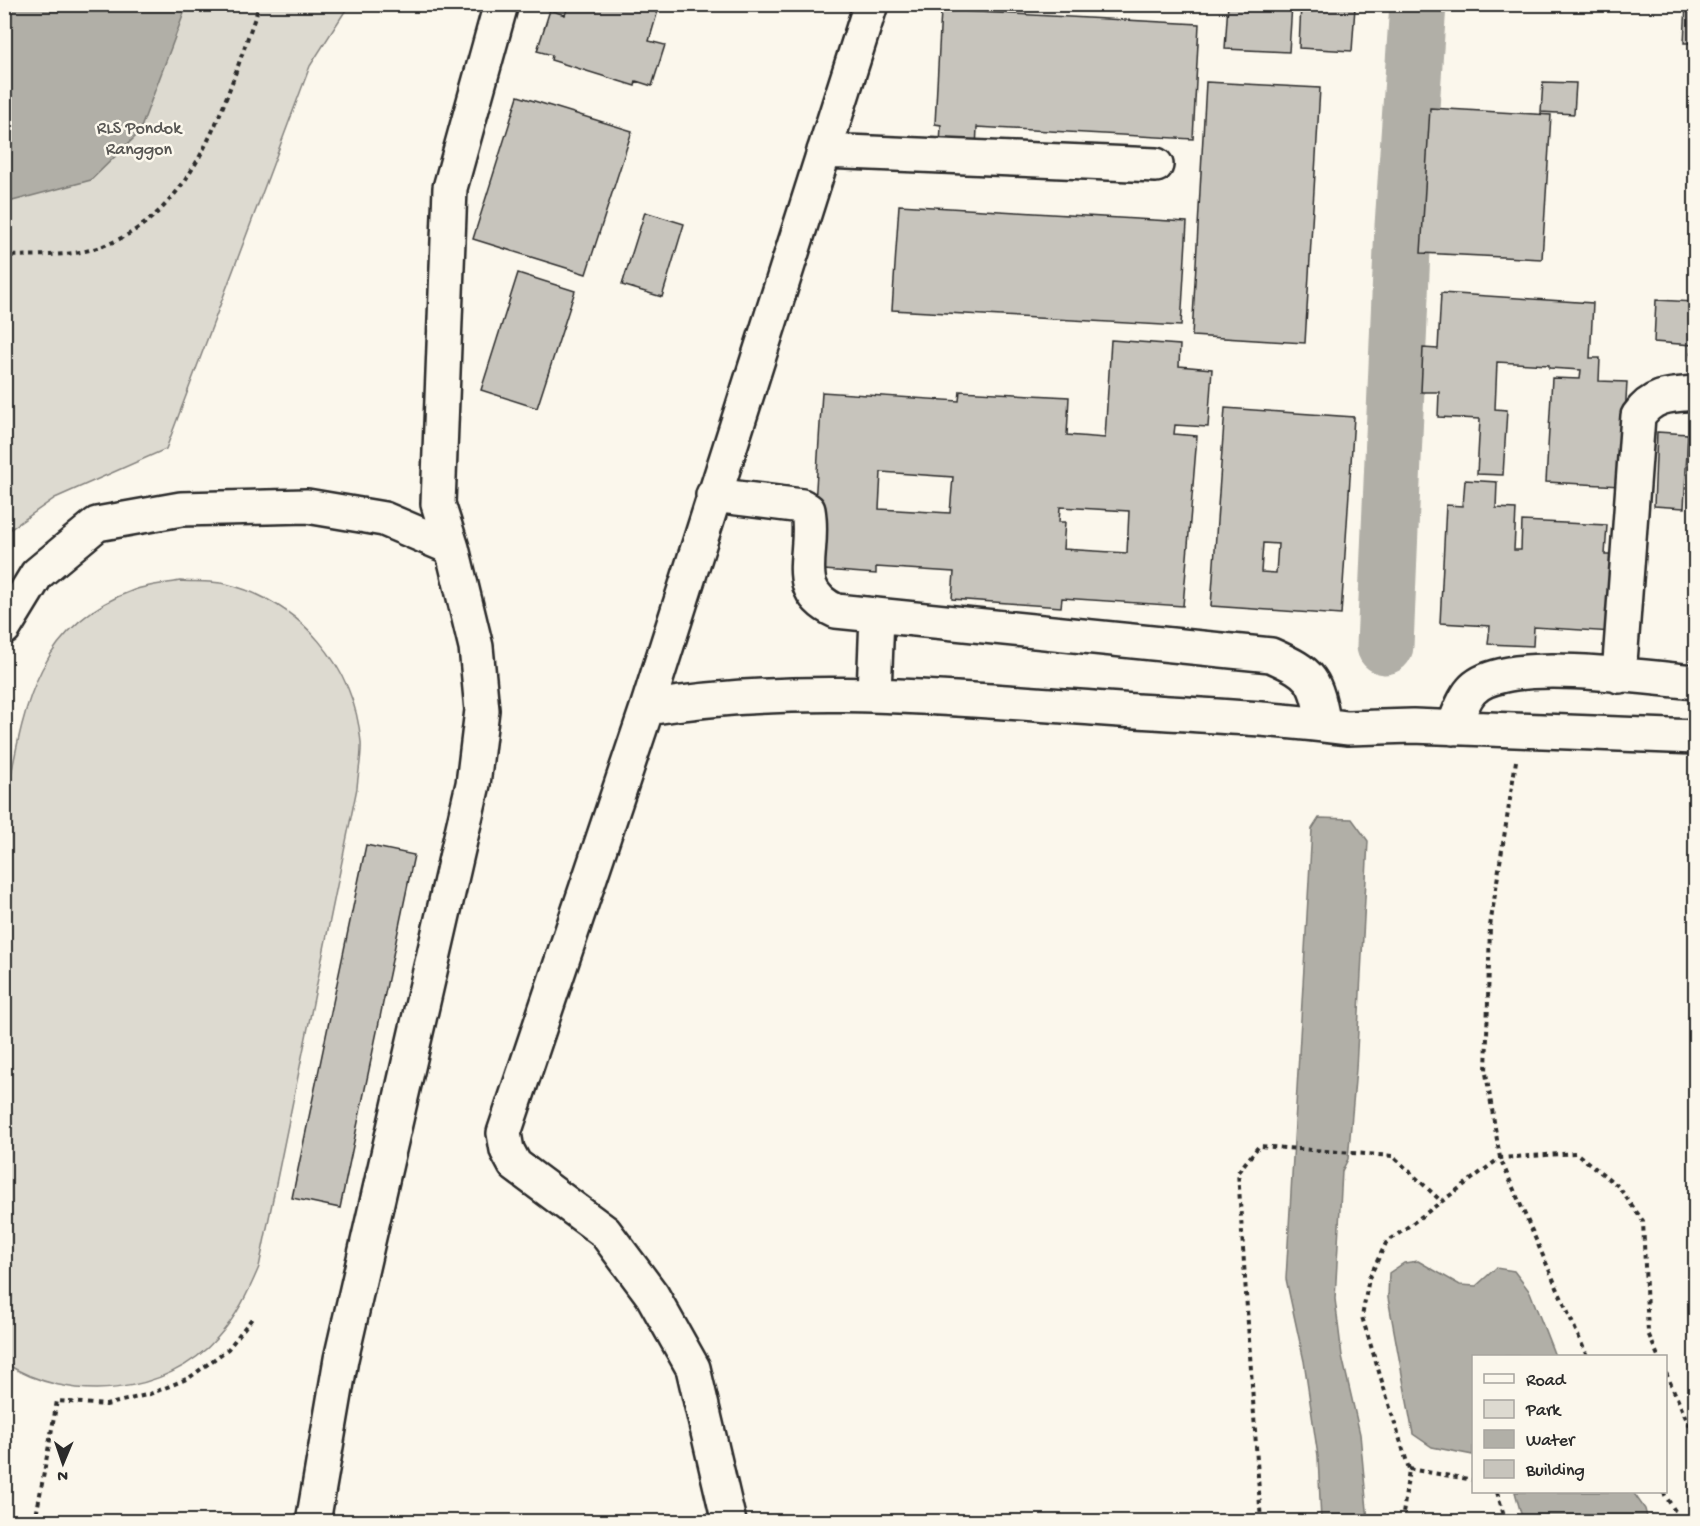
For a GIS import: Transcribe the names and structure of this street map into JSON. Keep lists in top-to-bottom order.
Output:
{
  "parks": ["RLS Pondok Ranggon"],
  "legend": [
    "Road",
    "Park",
    "Water",
    "Building"
  ],
  "north": "bottom"
}
